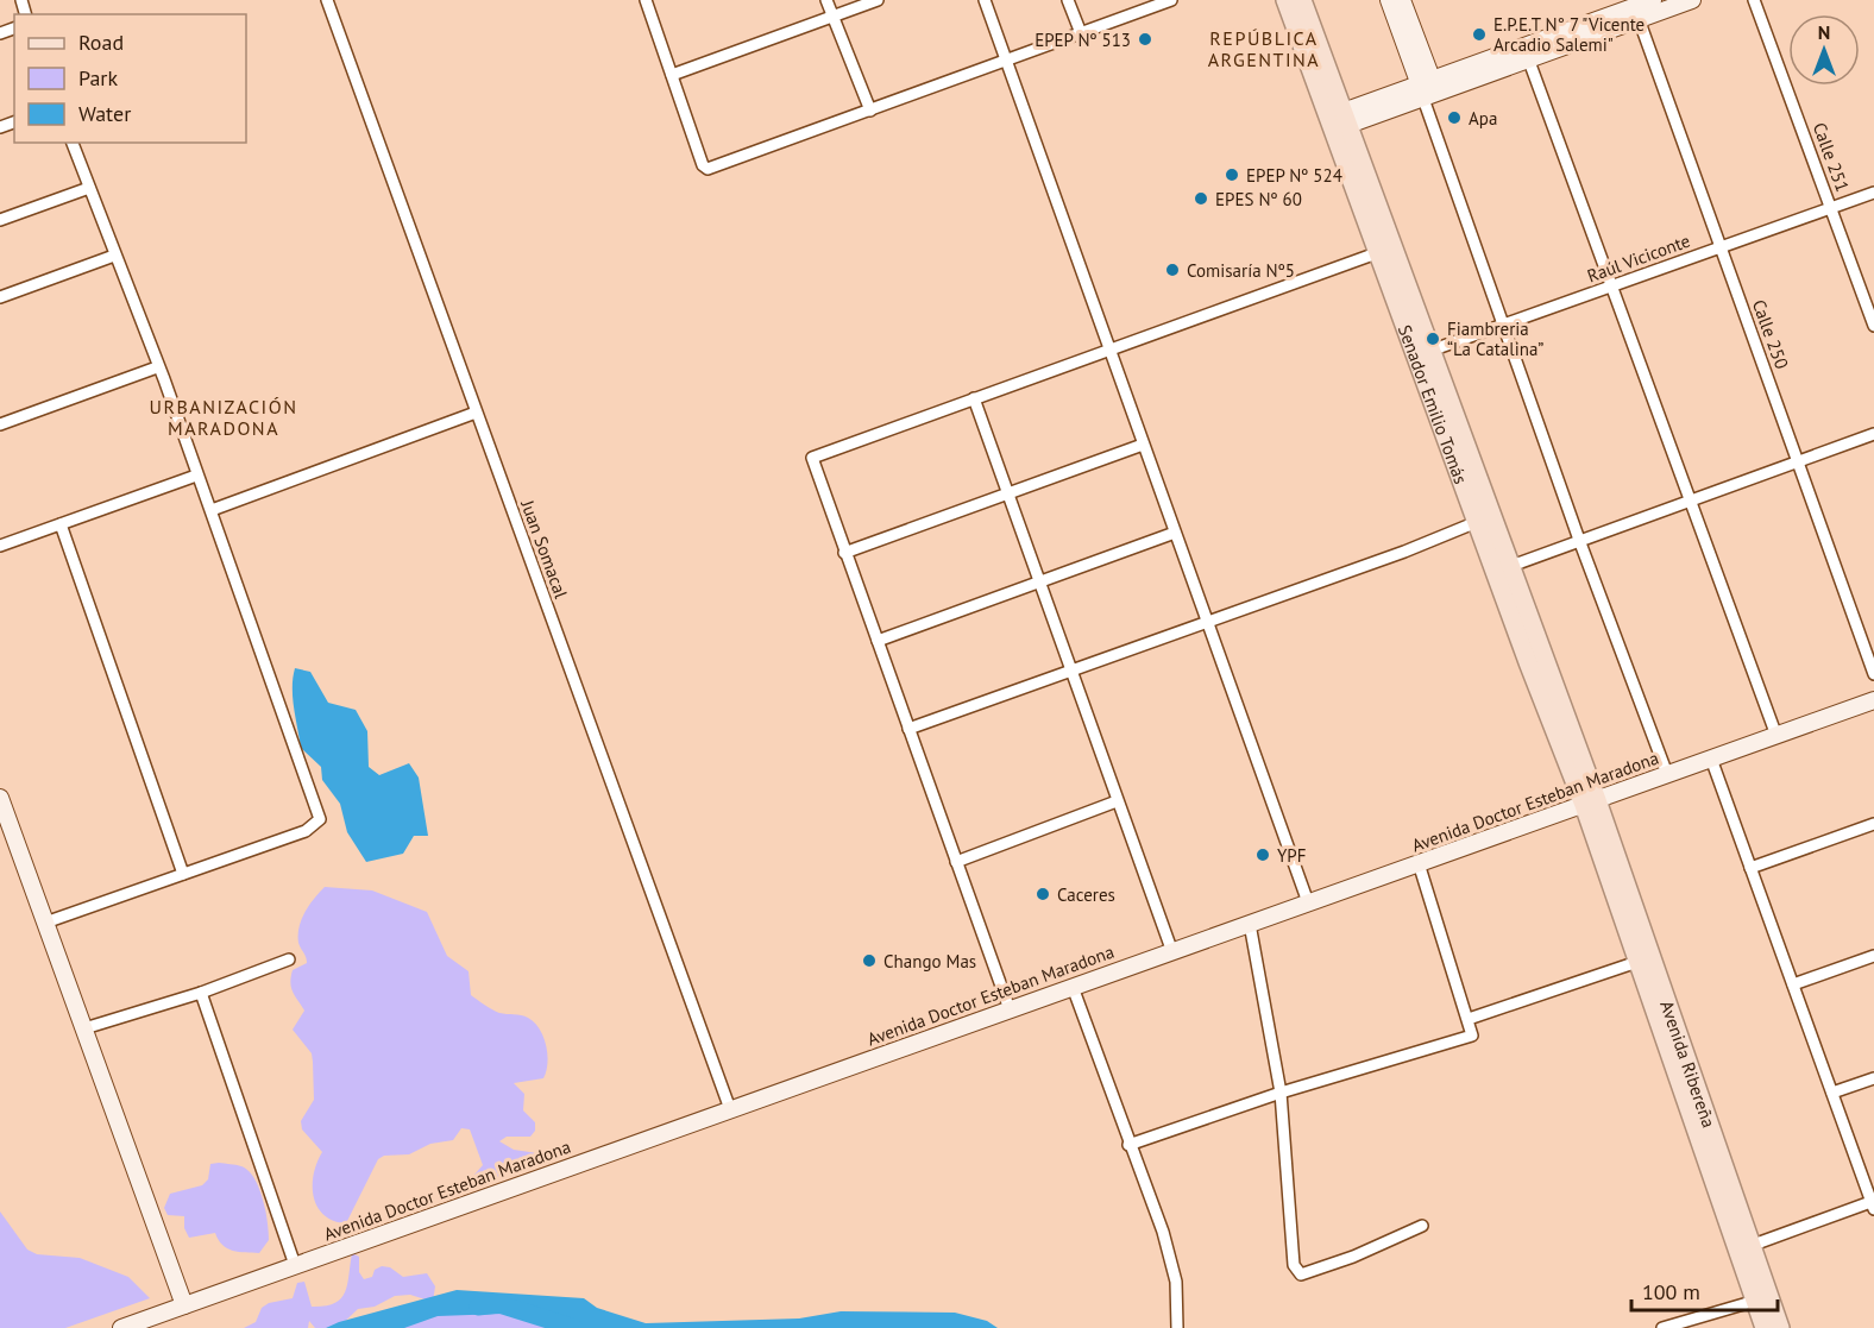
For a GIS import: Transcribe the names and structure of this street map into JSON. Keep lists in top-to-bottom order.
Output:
{
  "streets": {
    "main road": ["Senador Emilio Tomás", "Avenida Doctor Esteban Maradona", "Avenida Ribereña"],
    "street": [
      "Calle 251",
      "Raúl Viciconte",
      "Calle 250",
      "Juan Somacal"
    ]
  },
  "crossings": [
    ["Calle 251", "Raúl Viciconte"],
    ["Raúl Viciconte", "Calle 250"],
    ["Raúl Viciconte", "Senador Emilio Tomás"],
    ["Senador Emilio Tomás", "Avenida Doctor Esteban Maradona"],
    ["Senador Emilio Tomás", "Avenida Ribereña"],
    ["Juan Somacal", "Avenida Doctor Esteban Maradona"],
    ["Avenida Doctor Esteban Maradona", "Avenida Ribereña"]
  ],
  "districts": ["REPÚBLICA ARGENTINA", "URBANIZACIÓN MARADONA"],
  "places": [
    "E.P.E.T N° 7 \"Vicente Arcadio Salemi\"",
    "EPEP Nº 513",
    "Apa",
    "EPEP Nº 524",
    "EPES Nº 60",
    "Comisaría Nº5",
    "Fiambreria “La Catalina”",
    "YPF",
    "Caceres",
    "Chango Mas"
  ],
  "legend": ["Road", "Park", "Water"],
  "scale_bar": "100 m",
  "north": "top"
}
